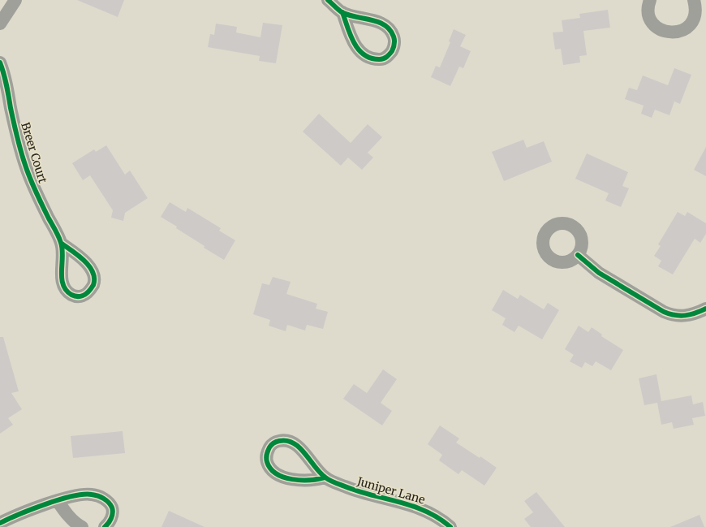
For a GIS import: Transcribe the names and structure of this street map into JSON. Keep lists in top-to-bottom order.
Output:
{
  "streets": {
    "street": ["Breer Court", "Juniper Lane"]
  }
}
